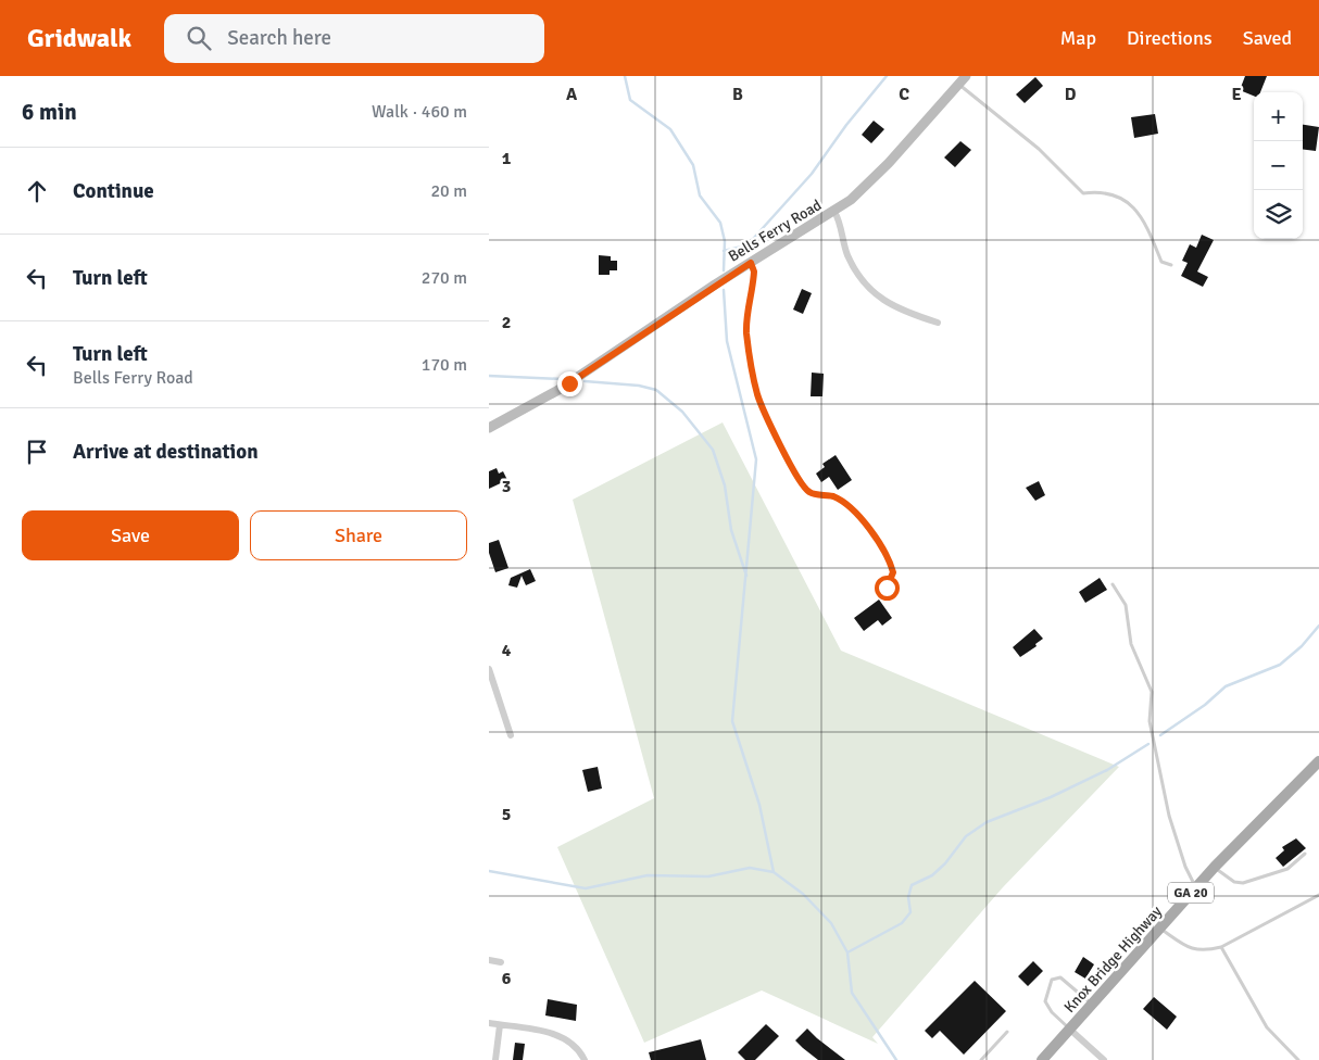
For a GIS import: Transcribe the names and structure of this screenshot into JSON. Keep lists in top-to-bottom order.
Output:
{
  "streets": {
    "main road": ["Bells Ferry Road", "GA 20", "Knox Bridge Highway"]
  },
  "page": {
    "header": "Gridwalk",
    "search": "Search here",
    "nav": ["Map", "Directions", "Saved"],
    "heading": ["6 min", "Walk · 460 m"],
    "map_buttons": ["+", "−"],
    "list": [
      ["Continue", "20 m"],
      ["Turn left", "270 m"],
      ["Turn left", "Bells Ferry Road", "170 m"],
      "Arrive at destination"
    ],
    "buttons": ["Save", "Share"]
  },
  "grid": {
    "columns": [
      "A",
      "B",
      "C",
      "D",
      "E"
    ],
    "rows": [
      "1",
      "2",
      "3",
      "4",
      "5",
      "6"
    ]
  }
}
